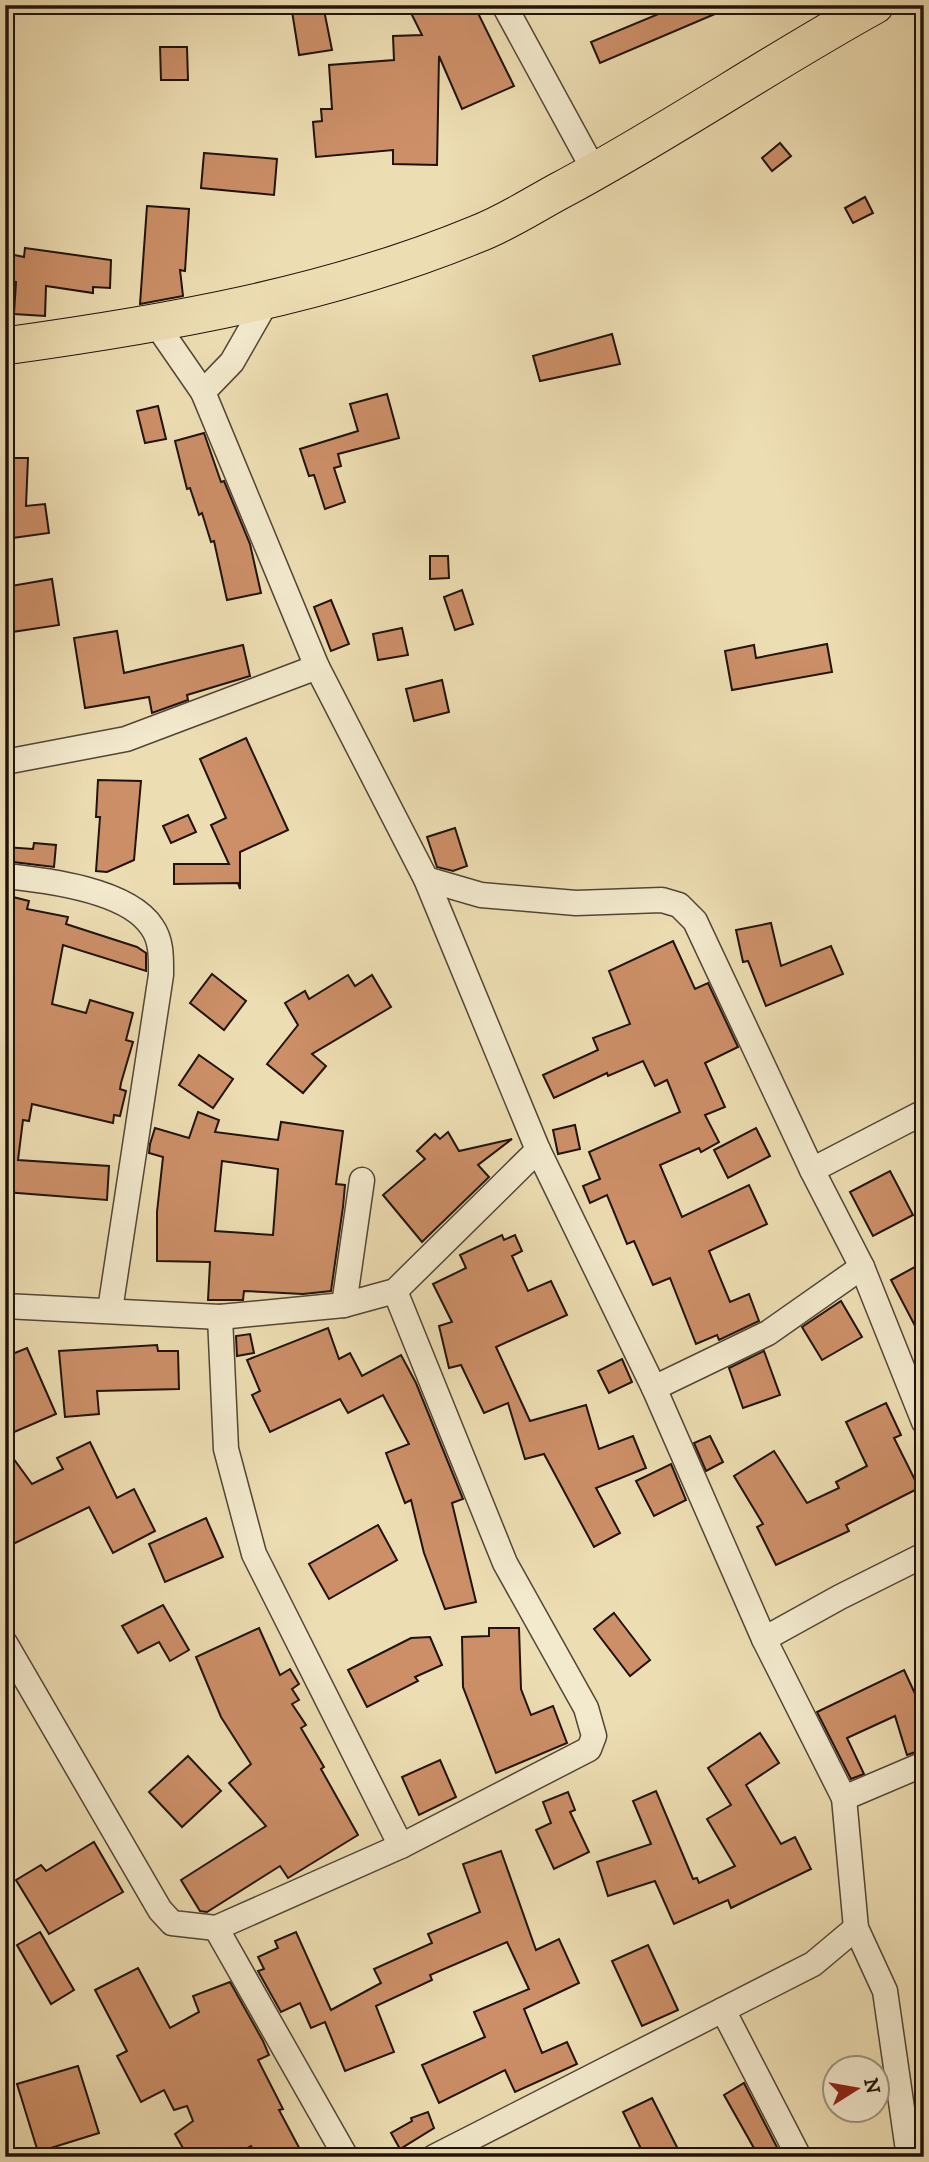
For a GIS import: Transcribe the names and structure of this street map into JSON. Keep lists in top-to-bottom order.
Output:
{
  "north": "right"
}
